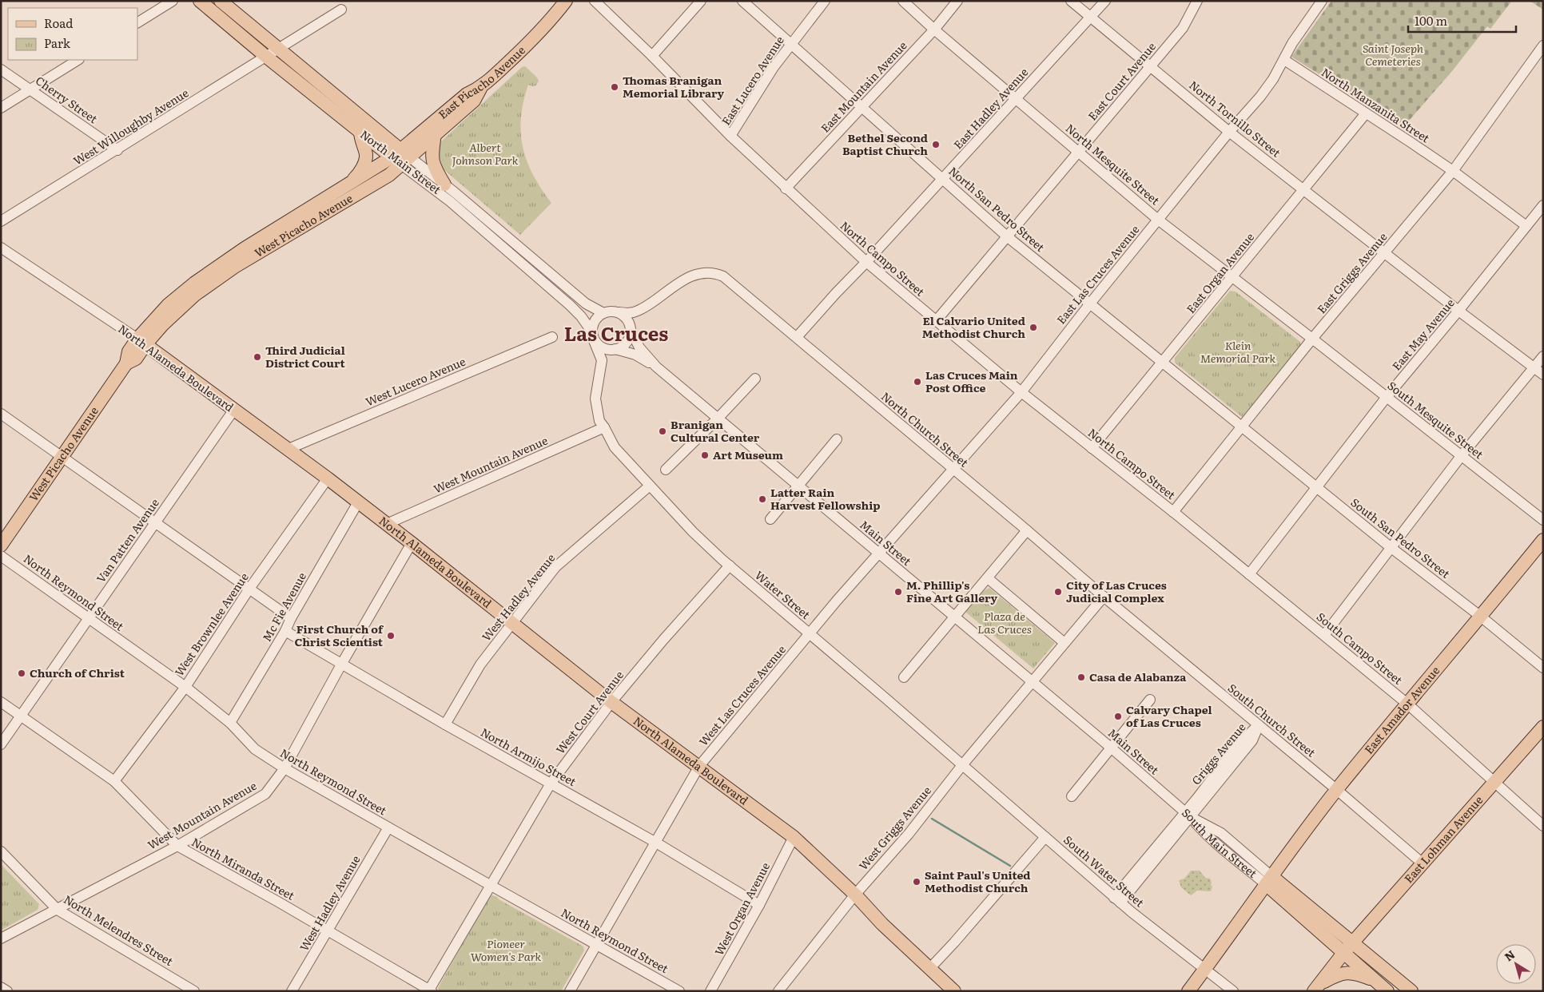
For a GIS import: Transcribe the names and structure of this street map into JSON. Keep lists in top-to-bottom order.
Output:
{
  "streets": {
    "main road": [
      "East Picacho Avenue",
      "North Main Street",
      "West Picacho Avenue",
      "North Alameda Boulevard",
      "East Amador Avenue",
      "East Lohman Avenue",
      "South Main Street"
    ],
    "street": [
      "East Lucero Avenue",
      "East Court Avenue",
      "East Mountain Avenue",
      "Cherry Street",
      "North Manzanita Street",
      "East Hadley Avenue",
      "North Tornillo Street",
      "West Willoughby Avenue",
      "North Mesquite Street",
      "North San Pedro Street",
      "North Campo Street",
      "East Organ Avenue",
      "East Griggs Avenue",
      "East Las Cruces Avenue",
      "East May Avenue",
      "West Lucero Avenue",
      "South Mesquite Street",
      "North Church Street",
      "West Mountain Avenue",
      "South San Pedro Street",
      "Van Patten Avenue",
      "Main Street",
      "North Reymond Street",
      "Water Street",
      "West Hadley Avenue",
      "Mc Fie Avenue",
      "West Brownlee Avenue",
      "South Campo Street",
      "West Las Cruces Avenue",
      "West Court Avenue",
      "South Church Street",
      "Griggs Avenue",
      "North Armijo Street",
      "West Griggs Avenue",
      "North Miranda Street",
      "South Water Street",
      "West Organ Avenue",
      "North Melendres Street"
    ]
  },
  "crossings": [
    ["East Lucero Avenue", "North San Pedro Street"],
    ["East Lucero Avenue", "North Campo Street"],
    ["East Court Avenue", "North Tornillo Street"],
    ["East Court Avenue", "North Mesquite Street"],
    ["East Court Avenue", "North San Pedro Street"],
    ["East Court Avenue", "North Campo Street"],
    ["East Picacho Avenue", "North Main Street"],
    ["East Picacho Avenue", "West Picacho Avenue"],
    ["East Mountain Avenue", "North Mesquite Street"],
    ["East Mountain Avenue", "North San Pedro Street"],
    ["East Mountain Avenue", "North Campo Street"],
    ["Cherry Street", "West Willoughby Avenue"],
    ["North Manzanita Street", "East Organ Avenue"],
    ["North Manzanita Street", "East Griggs Avenue"],
    ["North Manzanita Street", "East Las Cruces Avenue"],
    ["North Manzanita Street", "East May Avenue"],
    ["East Hadley Avenue", "North Tornillo Street"],
    ["East Hadley Avenue", "North Mesquite Street"],
    ["East Hadley Avenue", "North San Pedro Street"],
    ["East Hadley Avenue", "North Campo Street"],
    ["East Hadley Avenue", "North Church Street"],
    ["North Tornillo Street", "East Organ Avenue"],
    ["North Tornillo Street", "East Griggs Avenue"],
    ["North Tornillo Street", "East Las Cruces Avenue"],
    ["North Tornillo Street", "East May Avenue"],
    ["West Willoughby Avenue", "North Main Street"],
    ["North Main Street", "West Picacho Avenue"],
    ["North Main Street", "North Church Street"],
    ["North Main Street", "Main Street"],
    ["North Main Street", "Water Street"],
    ["North Mesquite Street", "East Organ Avenue"],
    ["North Mesquite Street", "East Griggs Avenue"],
    ["North Mesquite Street", "East Las Cruces Avenue"],
    ["North Mesquite Street", "South Mesquite Street"],
    ["North San Pedro Street", "East Organ Avenue"],
    ["North San Pedro Street", "East Griggs Avenue"],
    ["North San Pedro Street", "East Las Cruces Avenue"],
    ["North San Pedro Street", "South San Pedro Street"],
    ["West Picacho Avenue", "North Alameda Boulevard"],
    ["North Campo Street", "East Organ Avenue"],
    ["North Campo Street", "East Griggs Avenue"],
    ["North Campo Street", "East Las Cruces Avenue"],
    ["North Campo Street", "South Campo Street"],
    ["East Griggs Avenue", "South Mesquite Street"],
    ["East Griggs Avenue", "South San Pedro Street"],
    ["East Griggs Avenue", "South Campo Street"],
    ["East Las Cruces Avenue", "North Church Street"],
    ["East Las Cruces Avenue", "Main Street"],
    ["East Las Cruces Avenue", "West Las Cruces Avenue"],
    ["East May Avenue", "South Mesquite Street"],
    ["East May Avenue", "South San Pedro Street"],
    ["East May Avenue", "South Campo Street"],
    ["North Alameda Boulevard", "West Lucero Avenue"],
    ["North Alameda Boulevard", "West Mountain Avenue"],
    ["North Alameda Boulevard", "Van Patten Avenue"],
    ["North Alameda Boulevard", "West Hadley Avenue"],
    ["North Alameda Boulevard", "Mc Fie Avenue"],
    ["North Alameda Boulevard", "West Brownlee Avenue"],
    ["North Alameda Boulevard", "West Las Cruces Avenue"],
    ["North Alameda Boulevard", "West Court Avenue"],
    ["North Alameda Boulevard", "West Griggs Avenue"],
    ["North Alameda Boulevard", "West Organ Avenue"],
    ["North Church Street", "Main Street"],
    ["North Church Street", "Water Street"],
    ["North Church Street", "South Church Street"],
    ["West Mountain Avenue", "North Reymond Street"],
    ["West Mountain Avenue", "Water Street"],
    ["West Mountain Avenue", "North Armijo Street"],
    ["West Mountain Avenue", "North Miranda Street"],
    ["West Mountain Avenue", "North Melendres Street"],
    ["South San Pedro Street", "East Amador Avenue"],
    ["Van Patten Avenue", "North Reymond Street"],
    ["Van Patten Avenue", "North Miranda Street"],
    ["Main Street", "Water Street"],
    ["Main Street", "West Las Cruces Avenue"],
    ["Main Street", "Griggs Avenue"],
    ["Main Street", "West Griggs Avenue"],
    ["Main Street", "South Main Street"],
    ["North Reymond Street", "West Hadley Avenue"],
    ["North Reymond Street", "Mc Fie Avenue"],
    ["North Reymond Street", "West Brownlee Avenue"],
    ["North Reymond Street", "West Las Cruces Avenue"],
    ["North Reymond Street", "West Court Avenue"],
    ["Water Street", "West Hadley Avenue"],
    ["Water Street", "West Las Cruces Avenue"],
    ["Water Street", "West Court Avenue"],
    ["Water Street", "West Griggs Avenue"],
    ["Water Street", "South Water Street"],
    ["West Hadley Avenue", "North Armijo Street"],
    ["West Hadley Avenue", "North Miranda Street"],
    ["Mc Fie Avenue", "North Armijo Street"],
    ["West Brownlee Avenue", "North Miranda Street"],
    ["South Campo Street", "East Amador Avenue"],
    ["South Campo Street", "East Lohman Avenue"],
    ["West Las Cruces Avenue", "North Armijo Street"],
    ["East Amador Avenue", "South Church Street"],
    ["East Amador Avenue", "South Main Street"],
    ["East Amador Avenue", "South Water Street"],
    ["West Court Avenue", "North Armijo Street"],
    ["West Court Avenue", "North Miranda Street"],
    ["South Church Street", "Griggs Avenue"],
    ["South Church Street", "East Lohman Avenue"],
    ["Griggs Avenue", "South Main Street"],
    ["Griggs Avenue", "South Water Street"],
    ["North Armijo Street", "West Organ Avenue"],
    ["West Griggs Avenue", "South Water Street"],
    ["East Lohman Avenue", "South Main Street"]
  ],
  "districts": ["Las Cruces"],
  "parks": [
    "Saint Joseph Cemeteries",
    "Albert Johnson Park",
    "Klein Memorial Park",
    "Plaza de Las Cruces",
    "Pioneer Women's Park"
  ],
  "places": [
    "Thomas Branigan Memorial Library",
    "Bethel Second Baptist Church",
    "El Calvario United Methodist Church",
    "Third Judicial District Court",
    "Las Cruces Main Post Office",
    "Branigan Cultural Center",
    "Art Museum",
    "Latter Rain Harvest Fellowship",
    "M. Phillip's Fine Art Gallery",
    "City of Las Cruces Judicial Complex",
    "First Church of Christ Scientist",
    "Church of Christ",
    "Casa de Alabanza",
    "Calvary Chapel of Las Cruces",
    "Saint Paul's United Methodist Church"
  ],
  "legend": ["Road", "Park"],
  "scale_bar": "100 m",
  "north": "top left"
}
